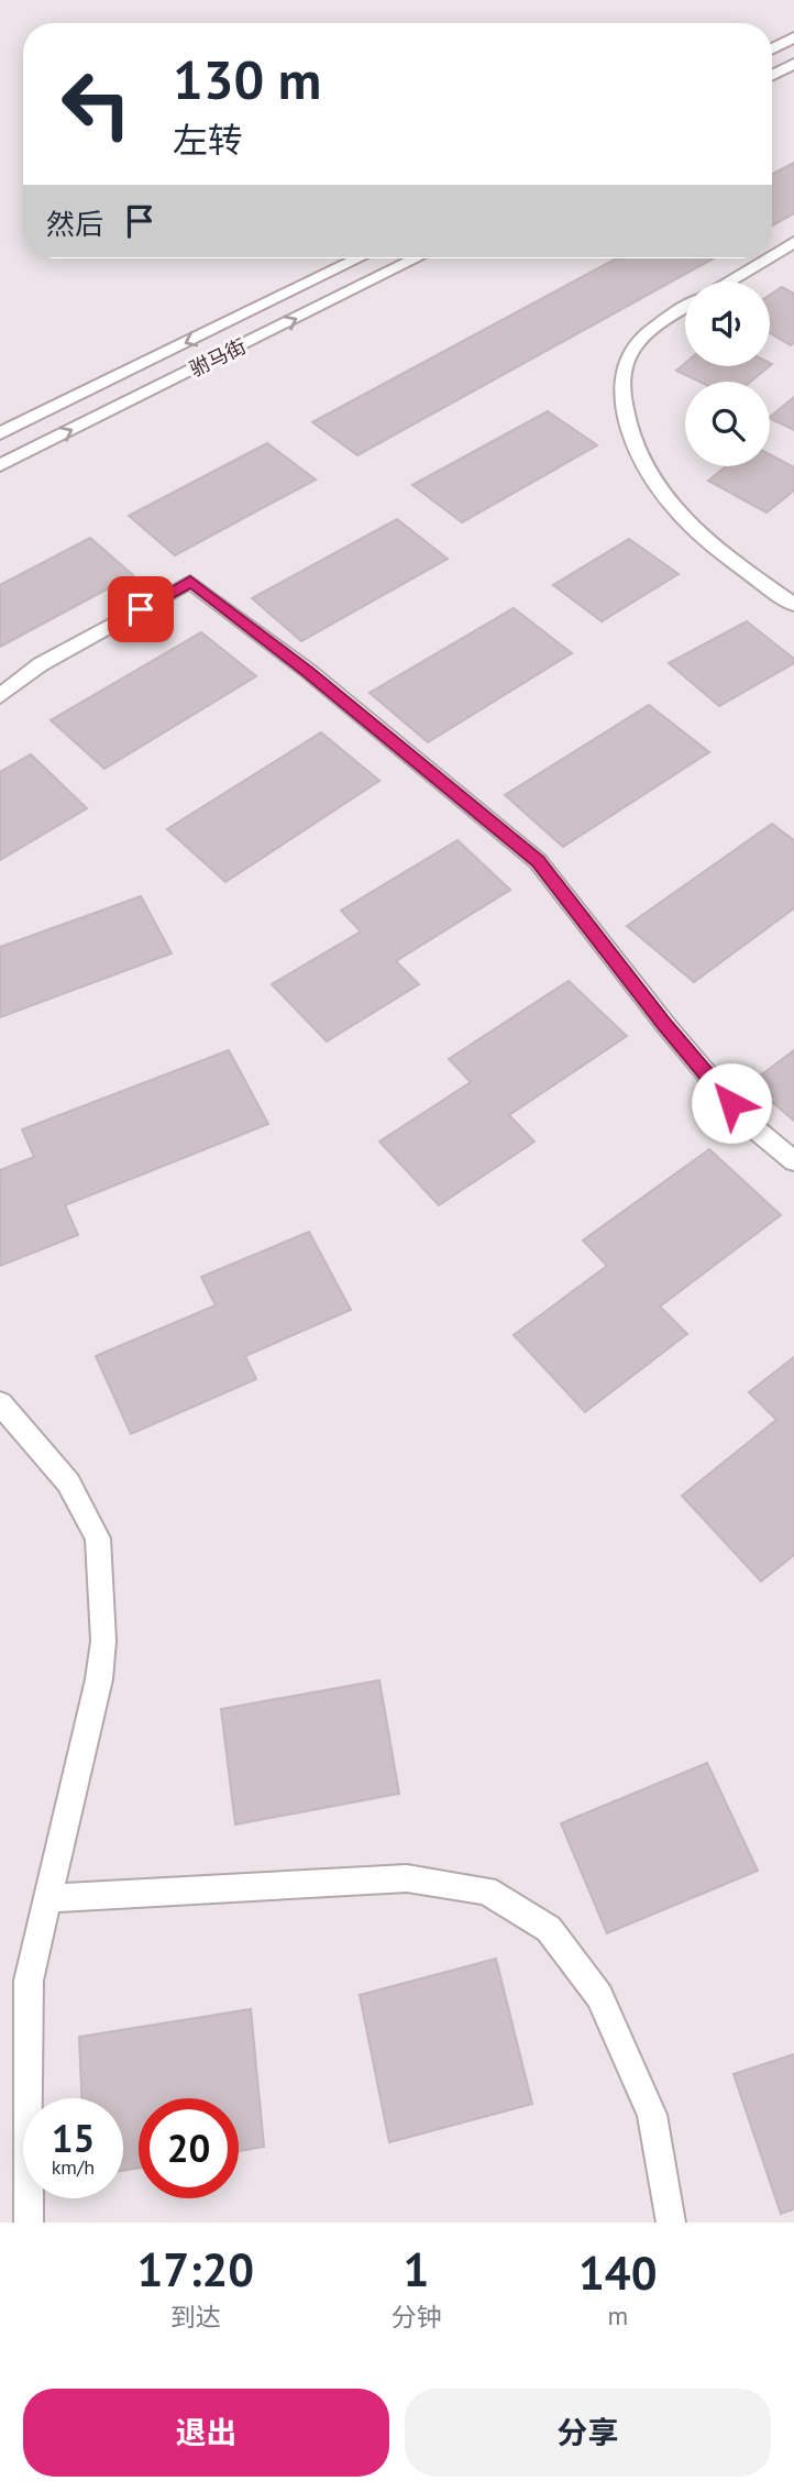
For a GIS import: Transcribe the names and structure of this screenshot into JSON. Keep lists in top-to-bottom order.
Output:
{
  "streets": {
    "main road": ["驸马街"]
  },
  "page": {
    "turn": ["130 m", "左转"],
    "then": "然后",
    "speed": "15 km/h",
    "limit": "20",
    "eta": [
      "17:20",
      "到达",
      "1",
      "分钟",
      "140",
      "m"
    ],
    "buttons": ["退出", "分享"]
  }
}
